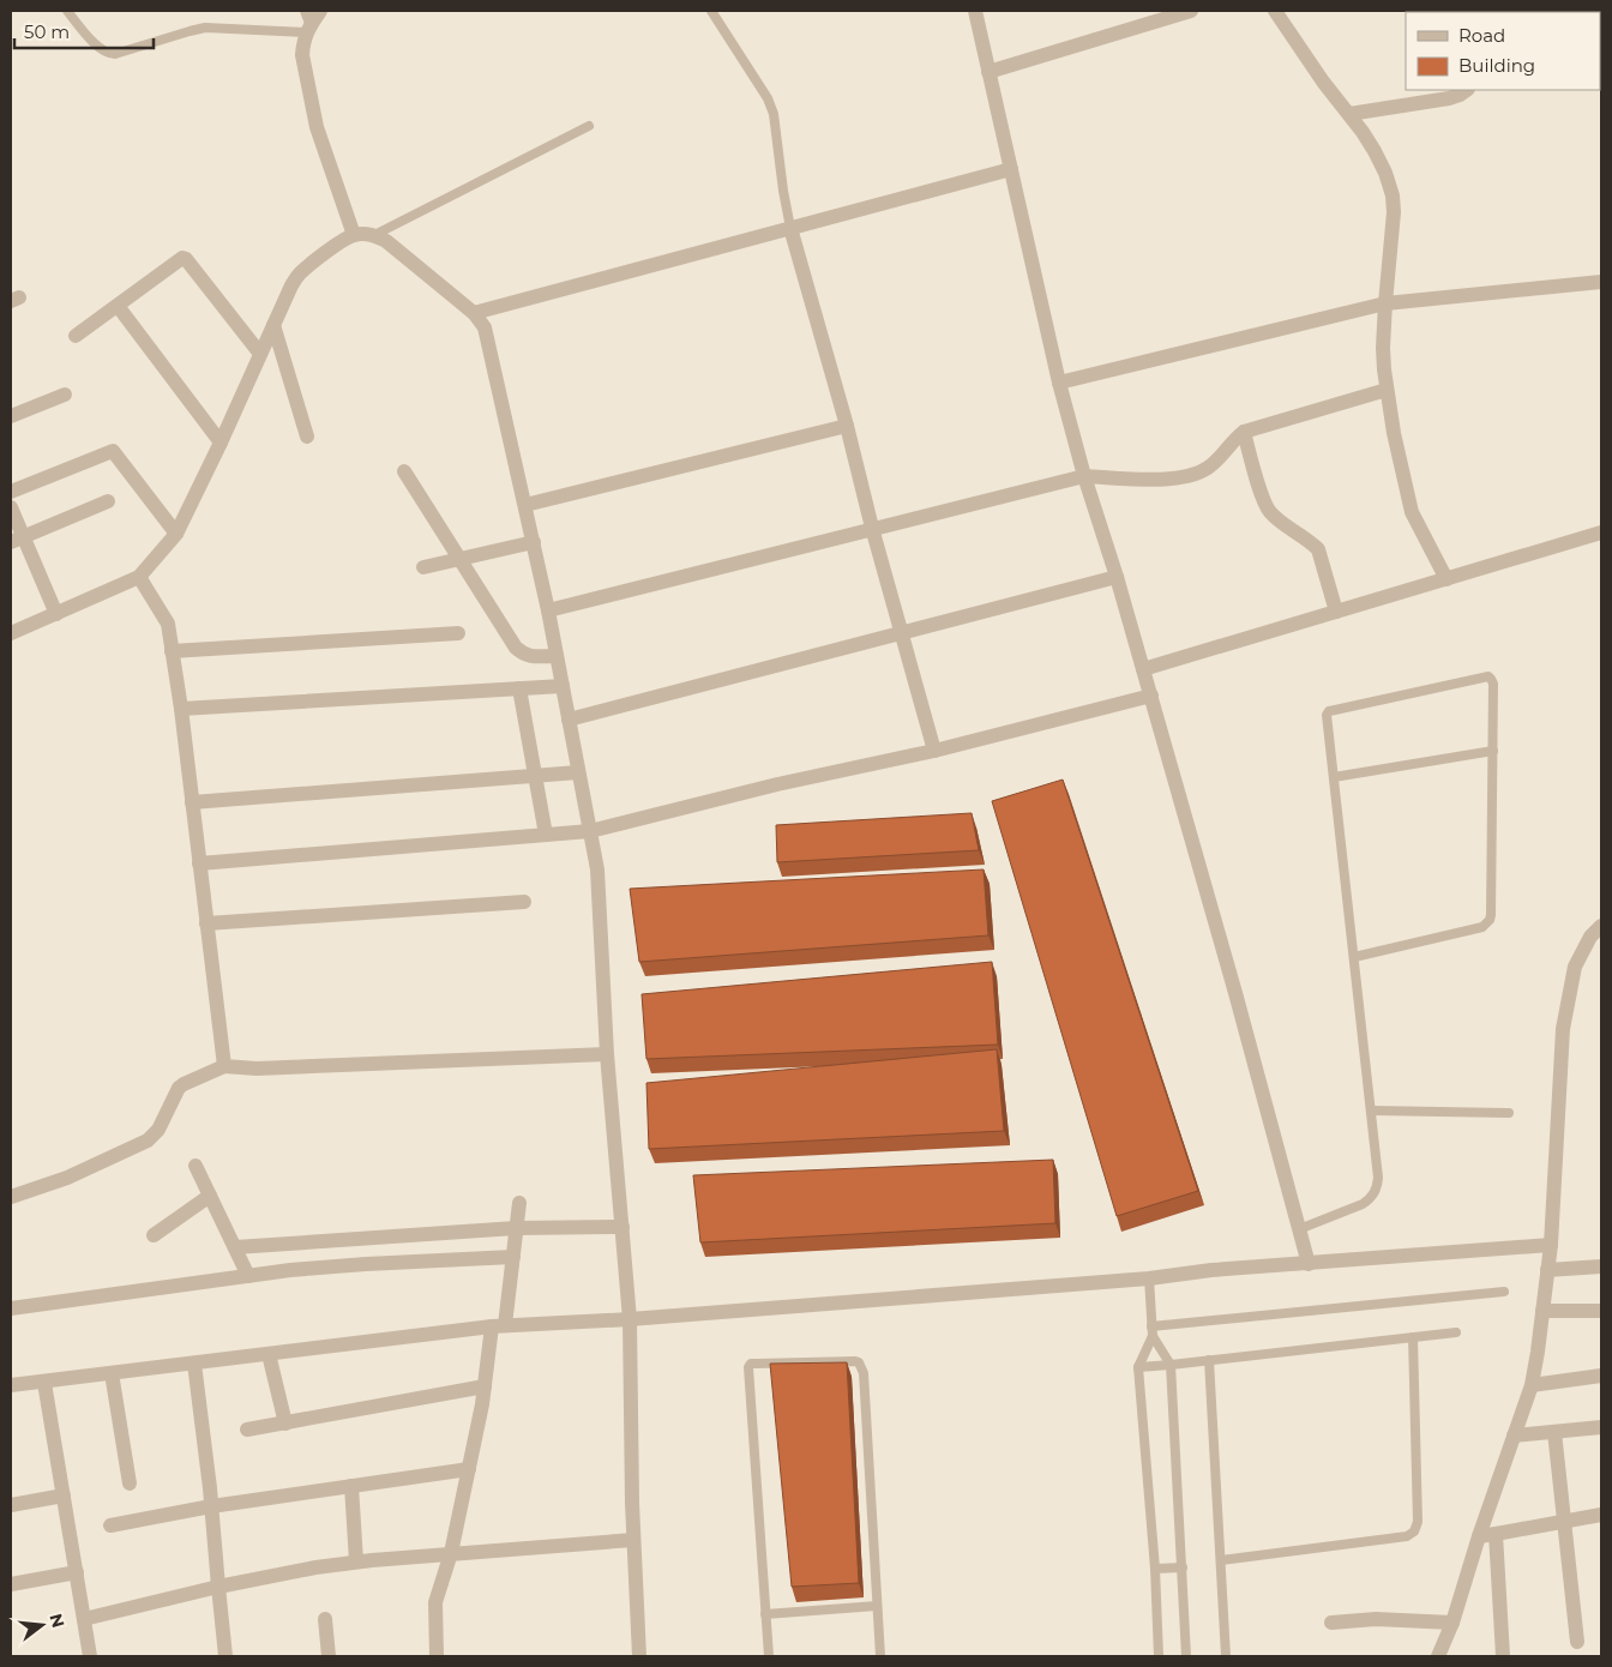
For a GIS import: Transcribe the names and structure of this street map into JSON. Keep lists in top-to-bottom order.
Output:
{
  "legend": ["Road", "Building"],
  "scale_bar": "50 m",
  "north": "right"
}
